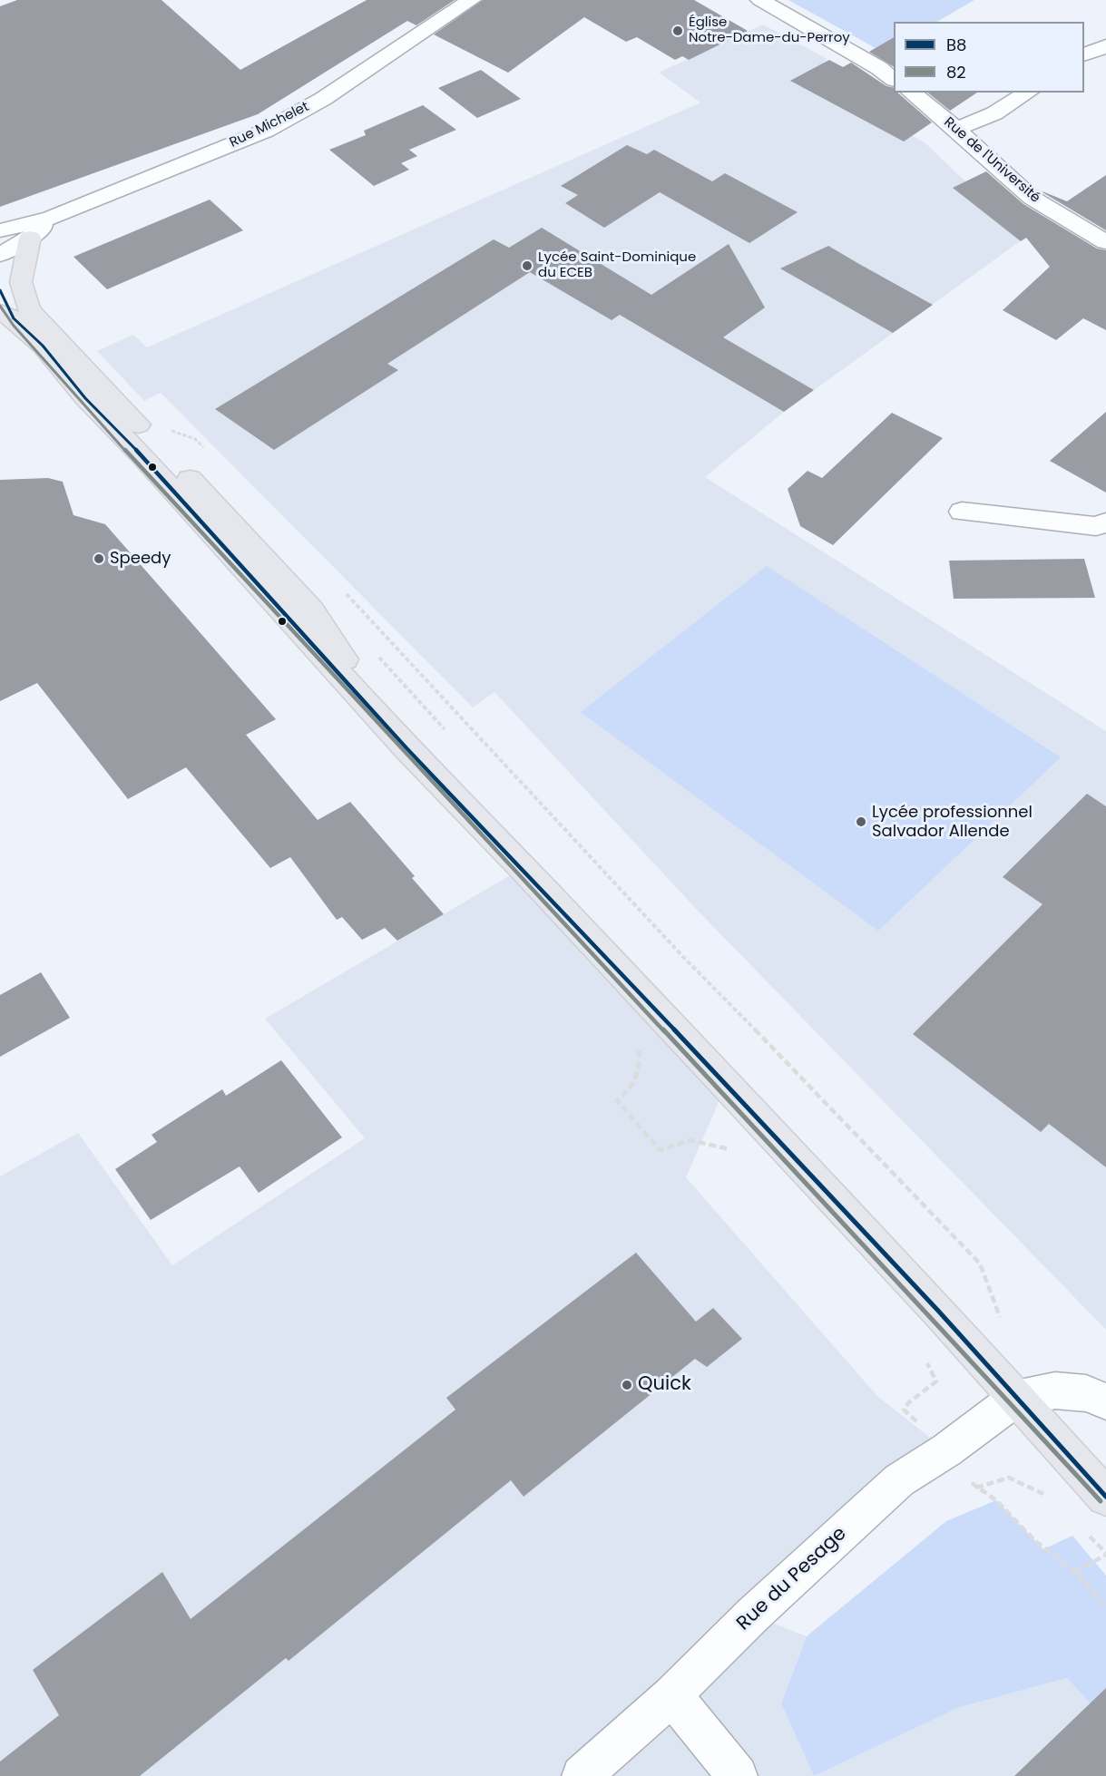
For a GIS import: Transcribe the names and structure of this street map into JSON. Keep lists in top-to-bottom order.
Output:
{
  "streets": {
    "street": ["Rue Michelet", "Rue de l'Université", "Rue du Pesage"]
  },
  "places": [
    "Église Notre-Dame-du-Perroy",
    "Lycée Saint-Dominique du ECEB",
    "Speedy",
    "Lycée professionnel Salvador Allende",
    "Quick"
  ],
  "lines": ["transit line B8", "transit line 82"],
  "legend": ["B8", "82"]
}
